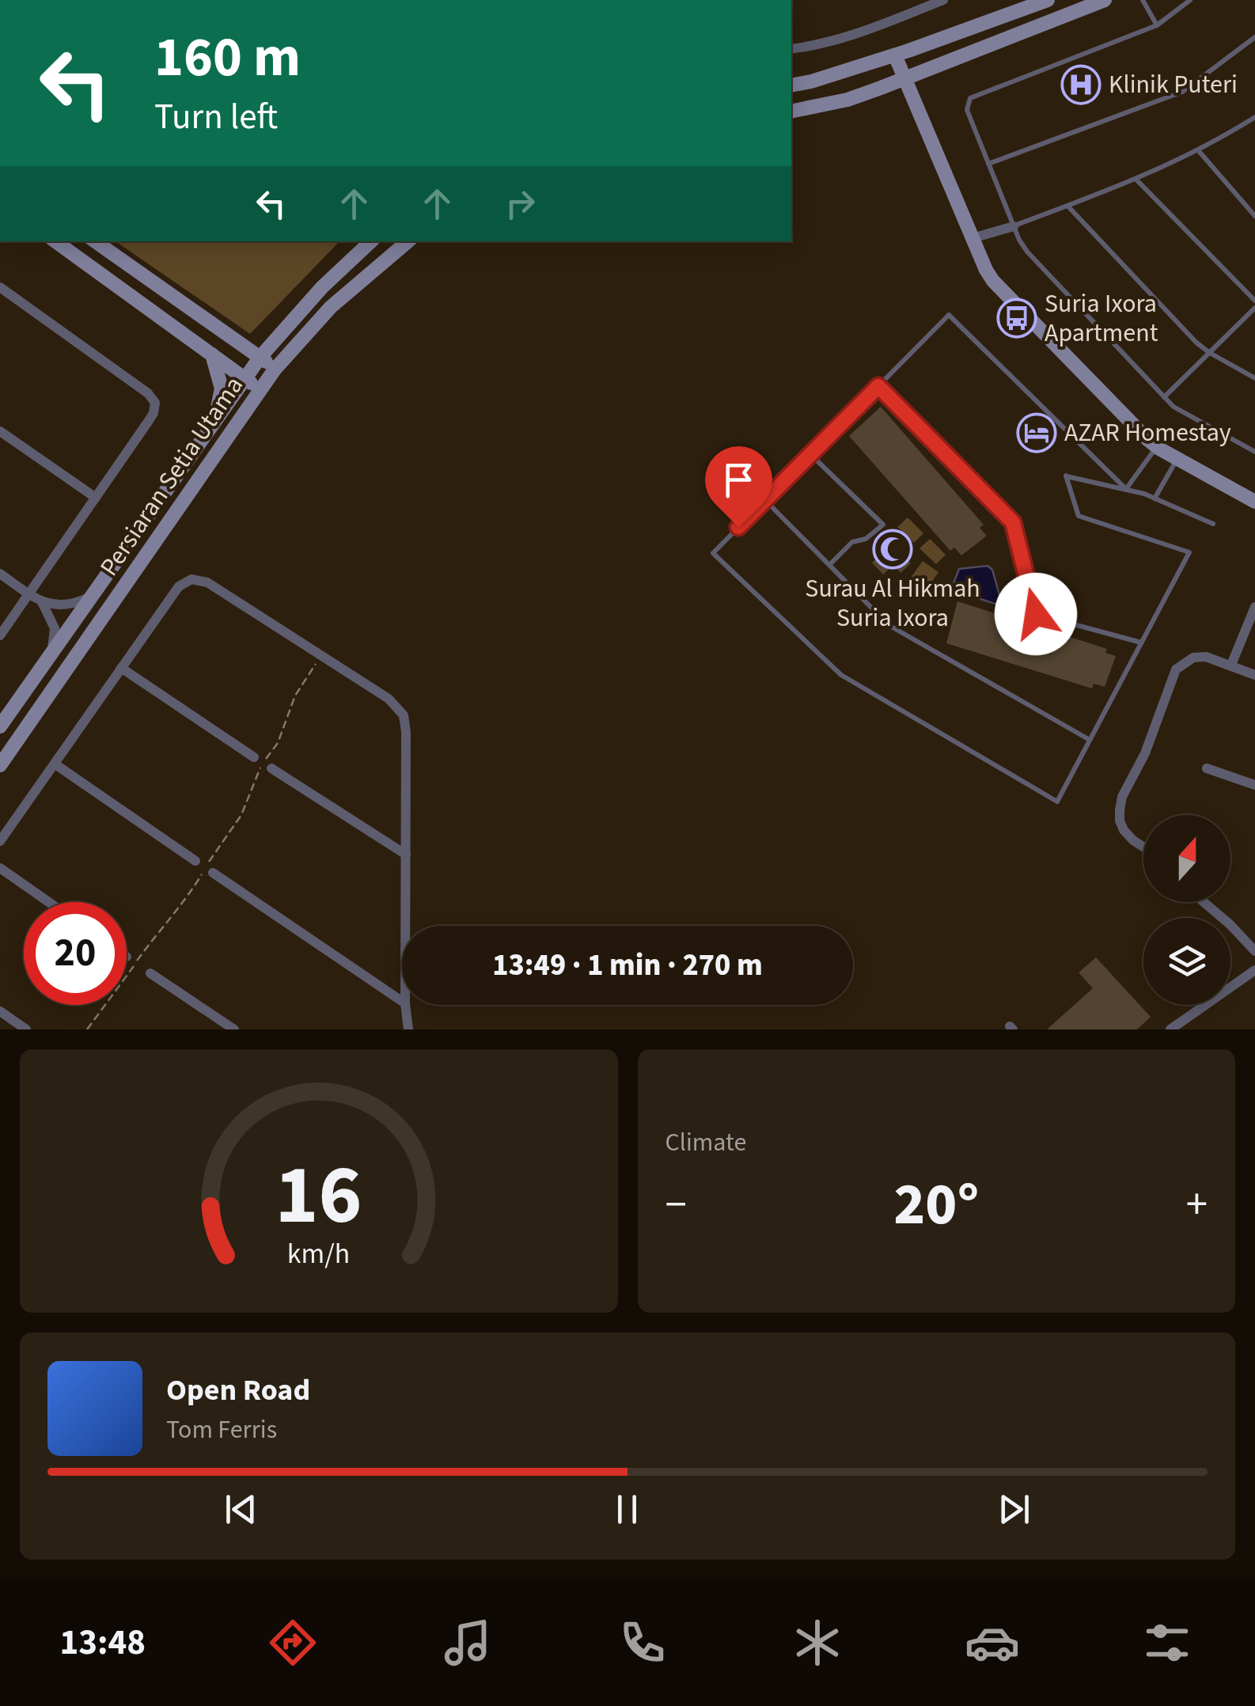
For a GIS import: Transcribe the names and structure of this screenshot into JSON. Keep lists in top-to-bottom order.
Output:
{
  "streets": {
    "street": ["Persiaran Setia Utama"]
  },
  "places": {
    "hospital": ["Klinik Puteri"],
    "bus stop": ["Suria Ixora Apartment"],
    "hotel": ["AZAR Homestay"],
    "mosque": ["Surau Al Hikmah Suria Ixora"]
  },
  "north": "top",
  "page": {
    "turn": ["160 m", "Turn left"],
    "limit": "20",
    "trip": "13:49 · 1 min · 270 m",
    "tile": "Climate",
    "heat": ["−", "20°", "+"],
    "song": ["Open Road", "Tom Ferris"],
    "tabs": "13:48",
    "gauge": ["16", "km/h"]
  }
}
